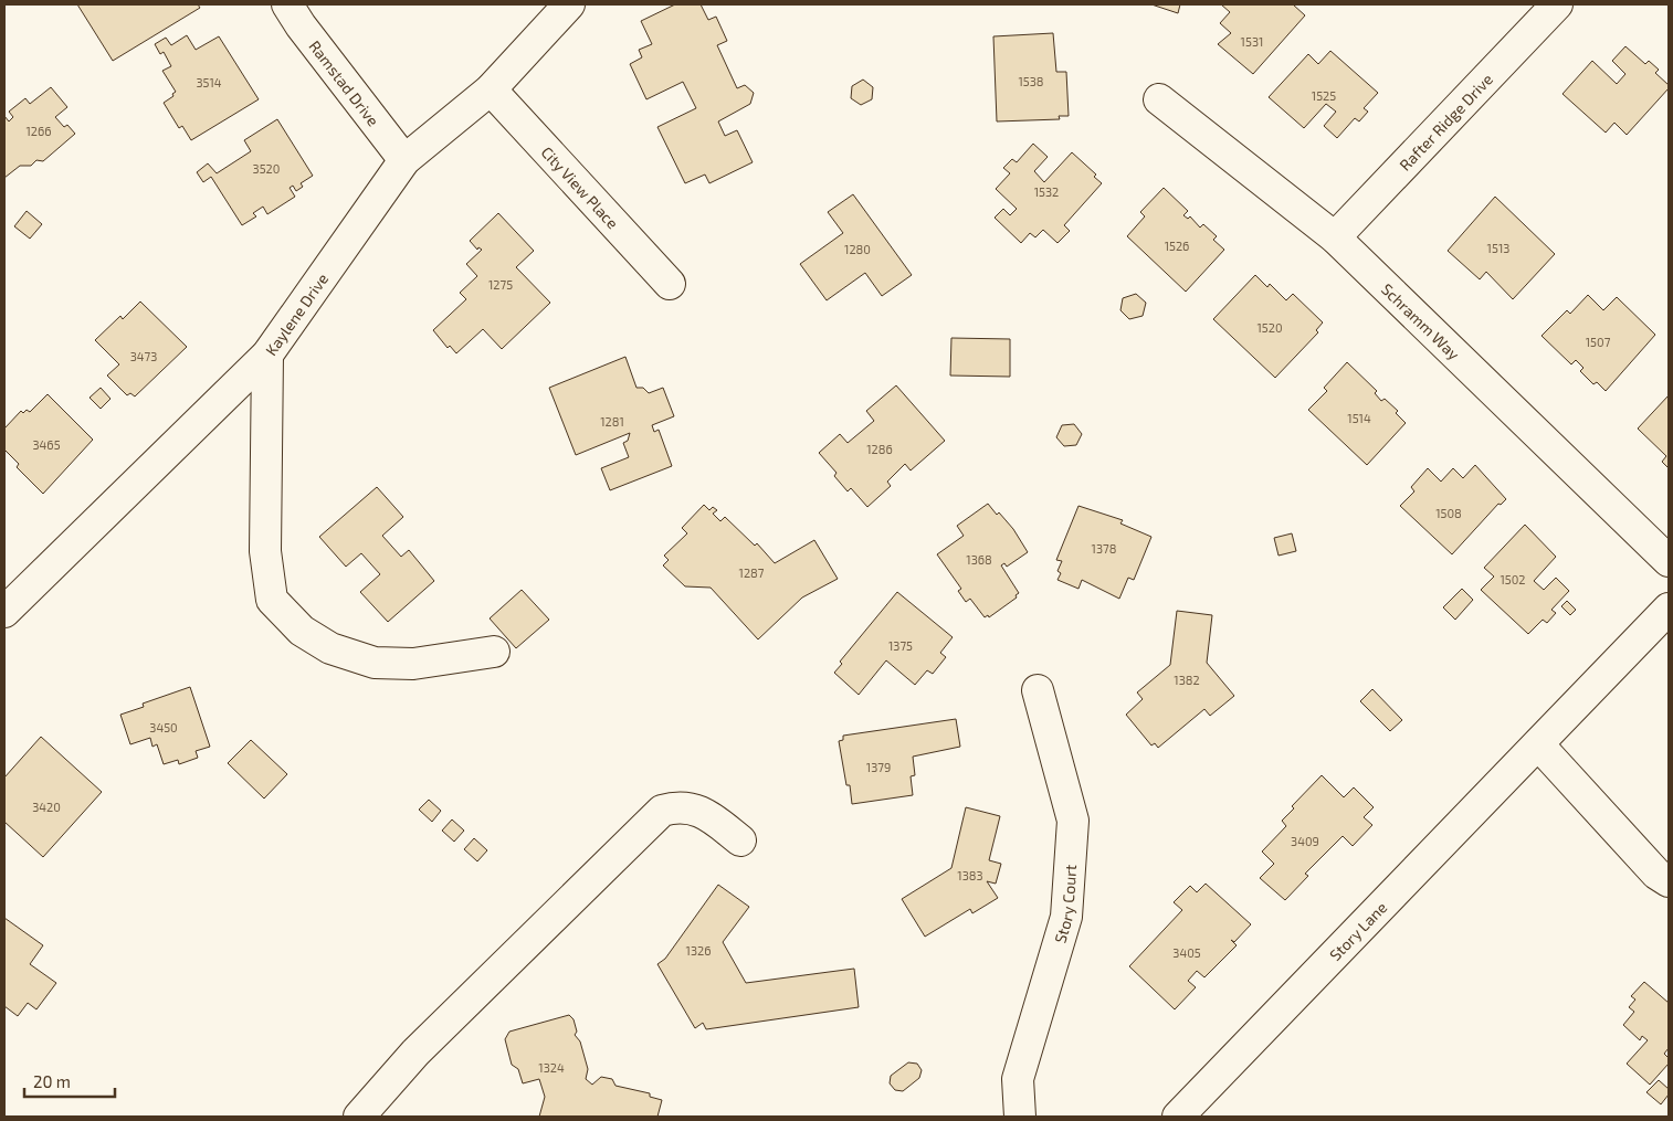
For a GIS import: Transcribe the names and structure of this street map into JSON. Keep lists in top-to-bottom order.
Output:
{
  "streets": {
    "street": [
      "Ramstad Drive",
      "Rafter Ridge Drive",
      "City View Place",
      "Kaylene Drive",
      "Schramm Way",
      "Story Court",
      "Story Lane"
    ]
  },
  "crossings": [
    ["Ramstad Drive", "Kaylene Drive"],
    ["Rafter Ridge Drive", "Schramm Way"],
    ["City View Place", "Kaylene Drive"]
  ],
  "house_numbers": [
    "1531",
    "1538",
    "3514",
    "1525",
    "1266",
    "3520",
    "1532",
    "1526",
    "1513",
    "1280",
    "1275",
    "1520",
    "1507",
    "3473",
    "1514",
    "1281",
    "3465",
    "1286",
    "1508",
    "1378",
    "1368",
    "1287",
    "1502",
    "1375",
    "1382",
    "3450",
    "1379",
    "3420",
    "3409",
    "1383",
    "1326",
    "3405",
    "1324"
  ],
  "scale_bar": "20 m"
}
